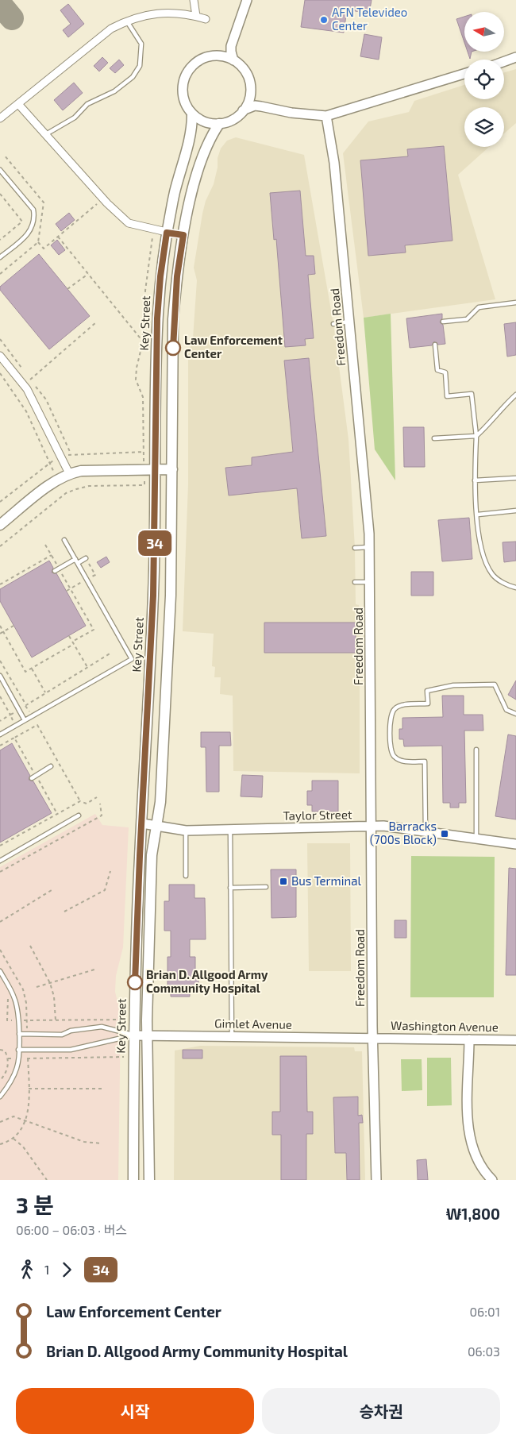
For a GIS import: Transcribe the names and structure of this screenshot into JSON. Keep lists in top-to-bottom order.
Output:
{
  "streets": {
    "main road": ["Key Street"],
    "street": [
      "Freedom Road",
      "Taylor Street",
      "Gimlet Avenue",
      "Washington Avenue"
    ]
  },
  "crossings": [
    ["Key Street", "Taylor Street"],
    ["Key Street", "Gimlet Avenue"],
    ["Freedom Road", "Taylor Street"],
    ["Freedom Road", "Gimlet Avenue"],
    ["Freedom Road", "Washington Avenue"],
    ["Gimlet Avenue", "Washington Avenue"]
  ],
  "places": {
    "other": ["AFN Televideo Center", "Law Enforcement Center", "Brian D. Allgood Army Community Hospital"],
    "transit": ["Barracks (700s Block)", "Bus Terminal"]
  },
  "lines": ["bus line 34"],
  "north": "left",
  "page": {
    "on_map": "34",
    "heading": ["3 분", "06:00 – 06:03 · 버스", "₩1,800"],
    "legs": ["1", "34"],
    "list": [
      {
        "name": "Law Enforcement Center",
        "value": "06:01"
      },
      {
        "name": "Brian D. Allgood Army Community Hospital",
        "value": "06:03"
      }
    ],
    "buttons": ["시작", "승차권"]
  }
}
